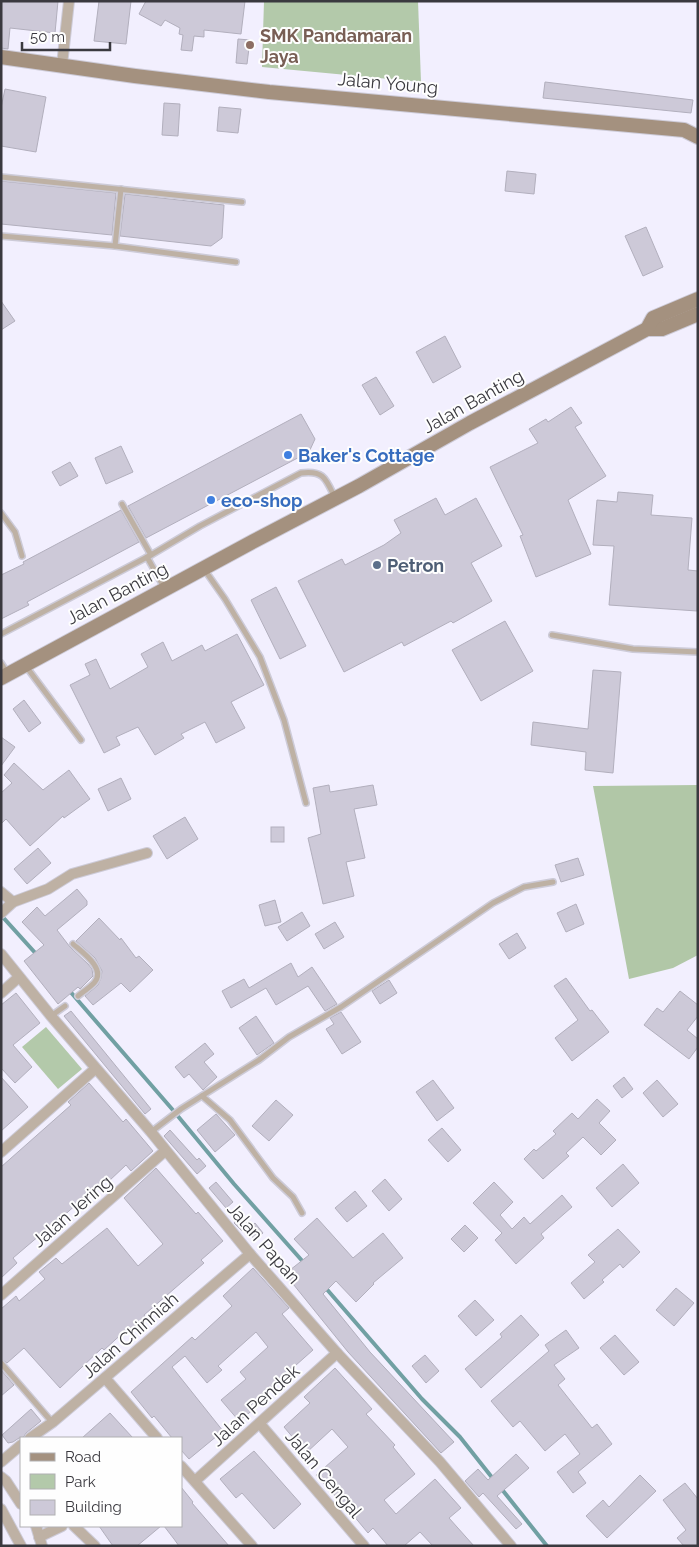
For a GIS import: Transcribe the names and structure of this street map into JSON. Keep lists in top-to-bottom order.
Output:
{
  "streets": {
    "main road": ["Jalan Young", "Jalan Banting"],
    "street": [
      "Jalan Jering",
      "Jalan Papan",
      "Jalan Chinniah",
      "Jalan Pendek",
      "Jalan Cengal"
    ]
  },
  "crossings": [
    ["Jalan Jering", "Jalan Papan"],
    ["Jalan Papan", "Jalan Chinniah"],
    ["Jalan Papan", "Jalan Pendek"],
    ["Jalan Pendek", "Jalan Cengal"]
  ],
  "places": [
    "SMK Pandamaran Jaya",
    "Baker's Cottage",
    "eco-shop",
    "Petron"
  ],
  "legend": ["Road", "Park", "Building"],
  "scale_bar": "50 m"
}
